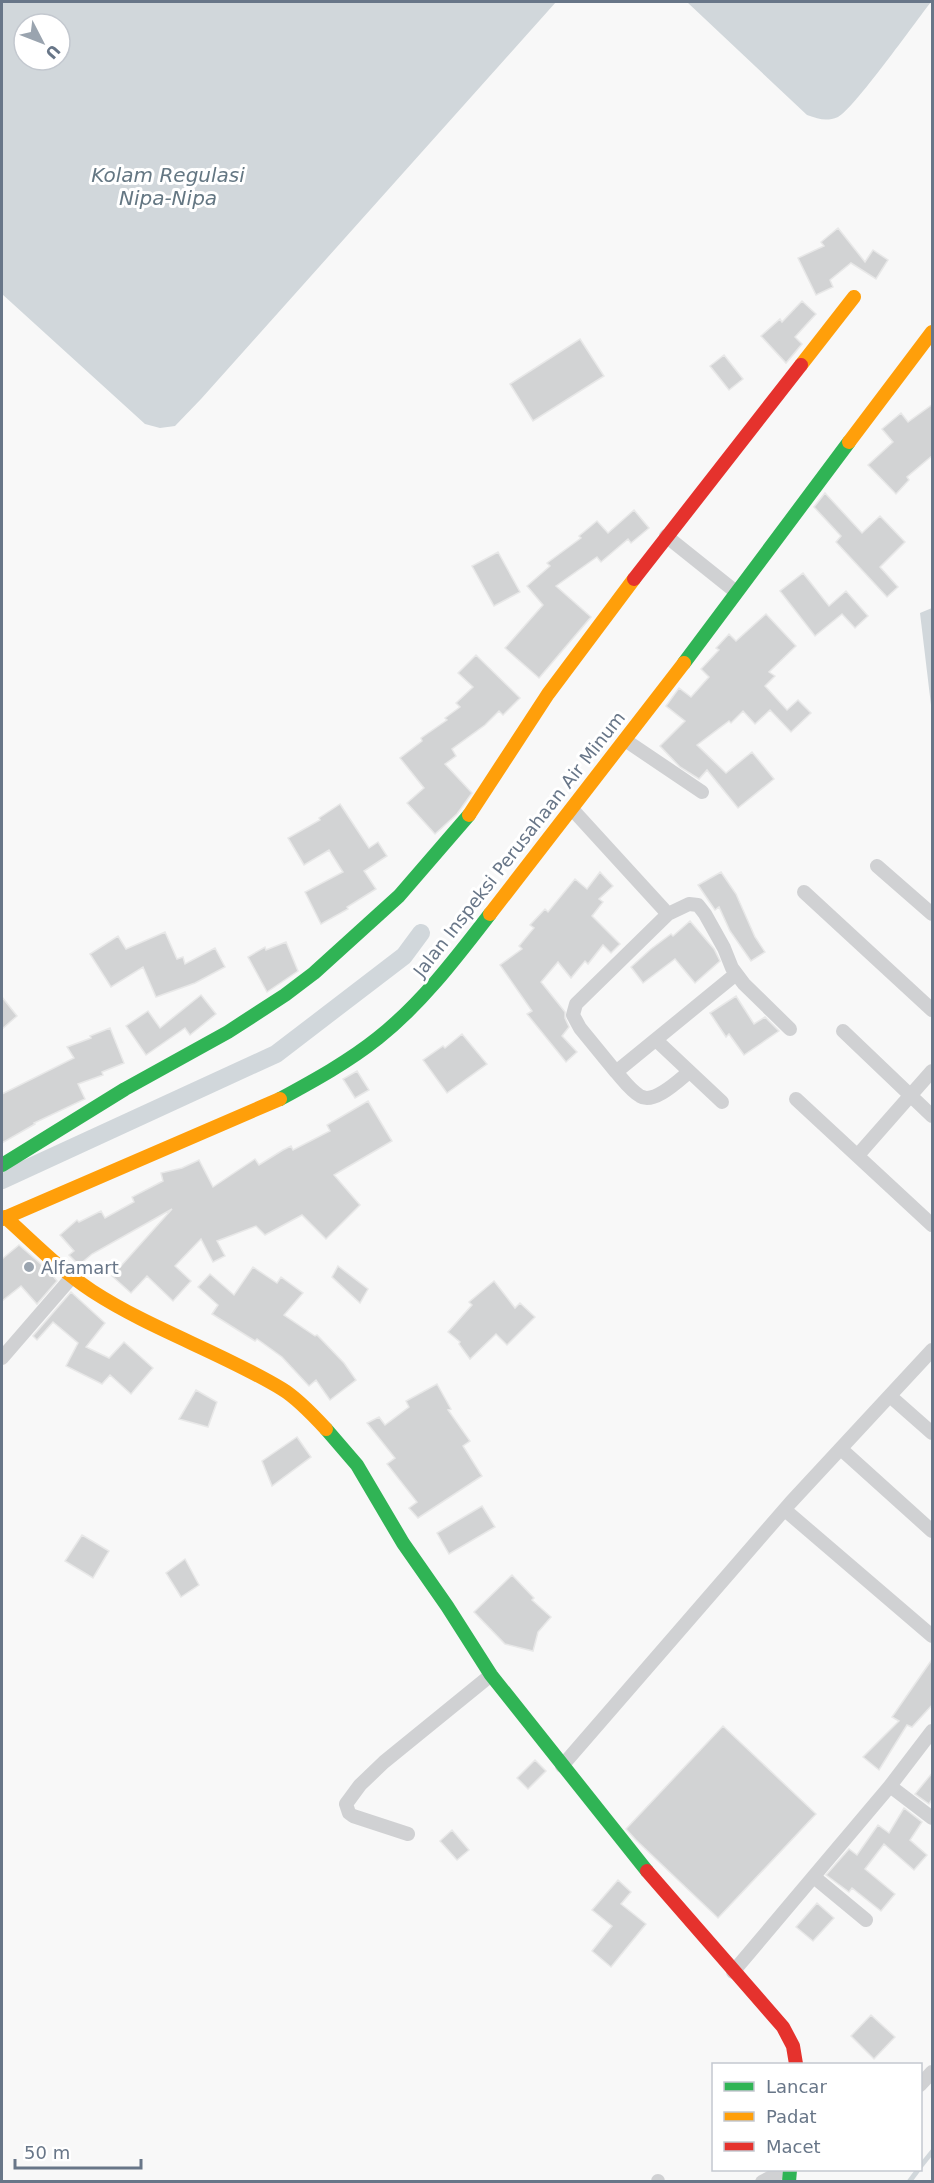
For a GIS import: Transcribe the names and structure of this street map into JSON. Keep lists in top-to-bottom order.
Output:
{
  "streets": {
    "street": ["Jalan Inspeksi Perusahaan Air Minum"]
  },
  "water": ["Kolam Regulasi Nipa-Nipa"],
  "places": ["Alfamart"],
  "legend": ["Lancar", "Padat", "Macet"],
  "scale_bar": "50 m",
  "north": "bottom right"
}
